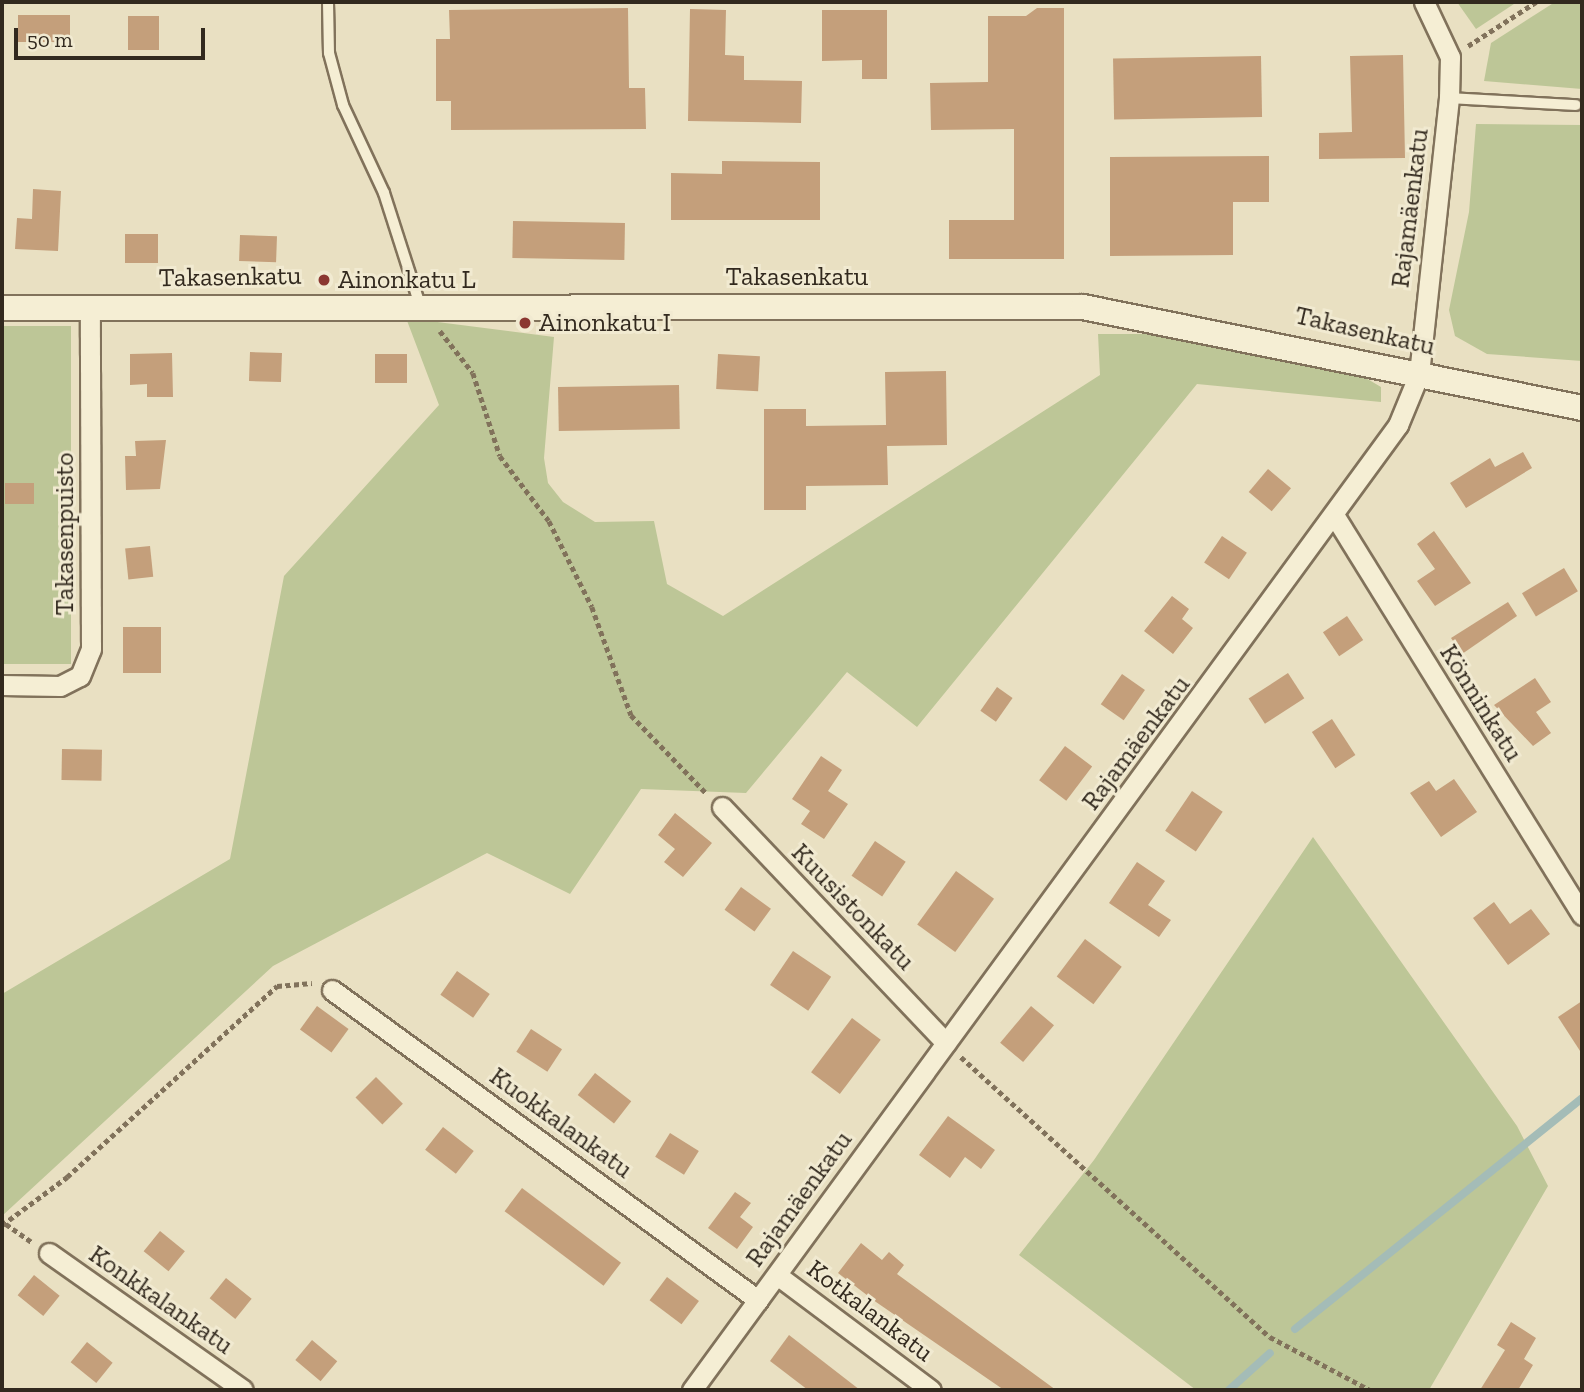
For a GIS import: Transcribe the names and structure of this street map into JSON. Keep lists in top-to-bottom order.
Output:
{
  "streets": {
    "street": [
      "Rajamäenkatu",
      "Takasenkatu",
      "Takasenpuisto",
      "Könninkatu",
      "Kuusistonkatu",
      "Kuokkalankatu",
      "Konkkalankatu",
      "Kotkalankatu"
    ]
  },
  "crossings": [
    ["Rajamäenkatu", "Takasenkatu"],
    ["Rajamäenkatu", "Könninkatu"],
    ["Rajamäenkatu", "Kuusistonkatu"],
    ["Rajamäenkatu", "Kuokkalankatu"],
    ["Rajamäenkatu", "Kotkalankatu"],
    ["Takasenkatu", "Takasenpuisto"]
  ],
  "places": ["Ainonkatu L", "Ainonkatu I"],
  "scale_bar": "50 m"
}
